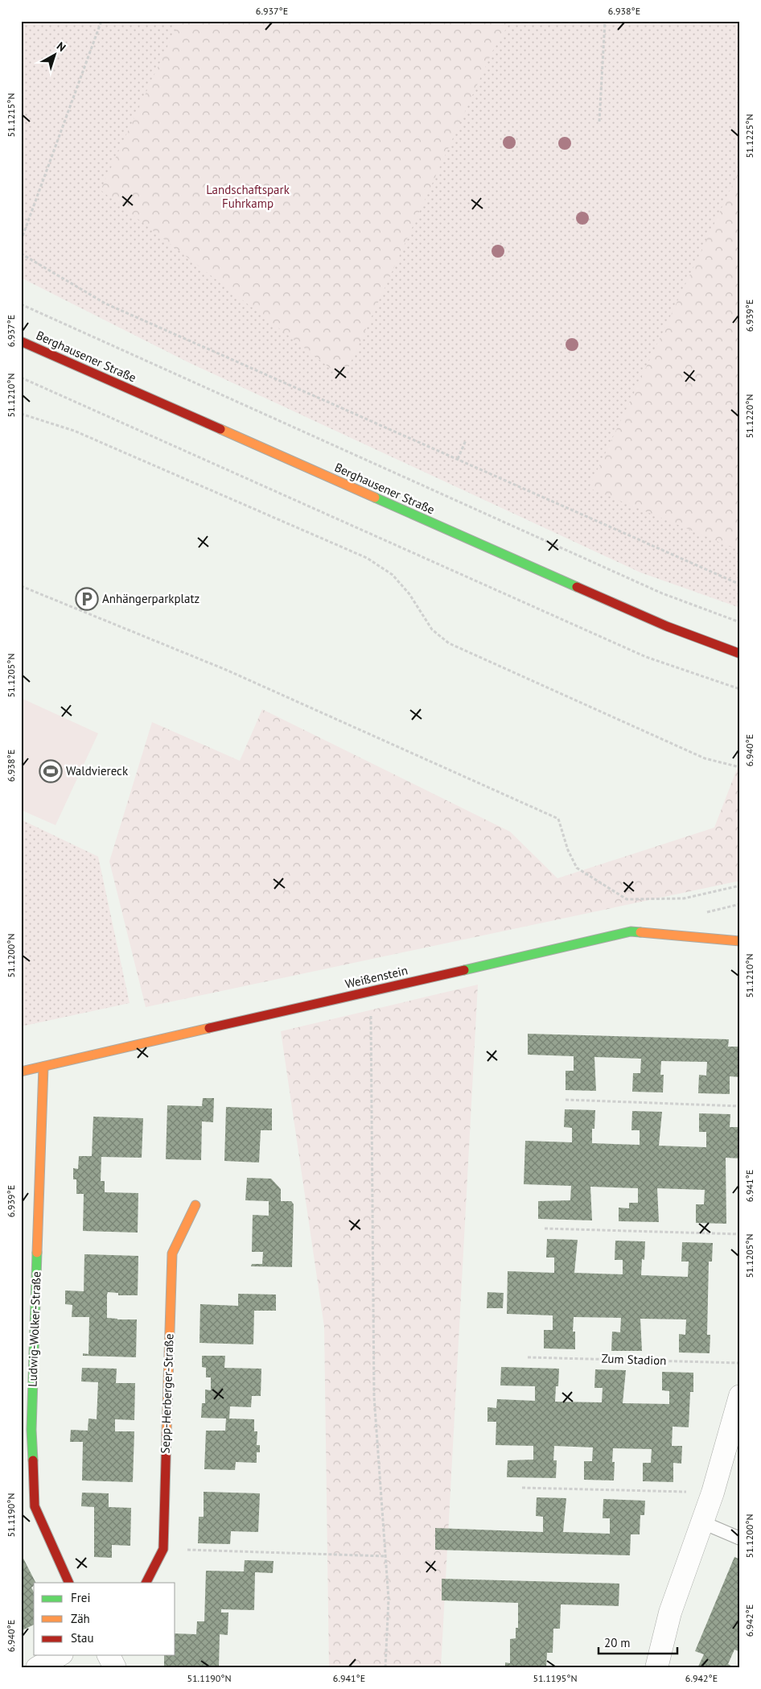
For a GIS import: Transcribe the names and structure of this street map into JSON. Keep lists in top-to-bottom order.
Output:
{
  "streets": {
    "street": [
      "Berghausener Straße",
      "Weißenstein",
      "Ludwig-Wolker-Straße",
      "Sepp-Herberger-Straße"
    ],
    "path": ["Zum Stadion"]
  },
  "crossings": [
    ["Weißenstein", "Ludwig-Wolker-Straße"]
  ],
  "parks": ["Landschaftspark Fuhrkamp"],
  "places": {
    "parking": ["Anhängerparkplatz"],
    "sports": ["Waldviereck"]
  },
  "legend": ["Frei", "Zäh", "Stau"],
  "scale_bar": "20 m",
  "north": "top right",
  "coordinates": [
    "6.937°E",
    "6.938°E",
    "51.1215°N",
    "51.1225°N",
    "6.939°E",
    "51.1210°N",
    "51.1220°N",
    "51.1205°N",
    "6.940°E",
    "51.1200°N",
    "6.941°E",
    "51.1190°N",
    "6.942°E",
    "51.1195°N"
  ]
}
